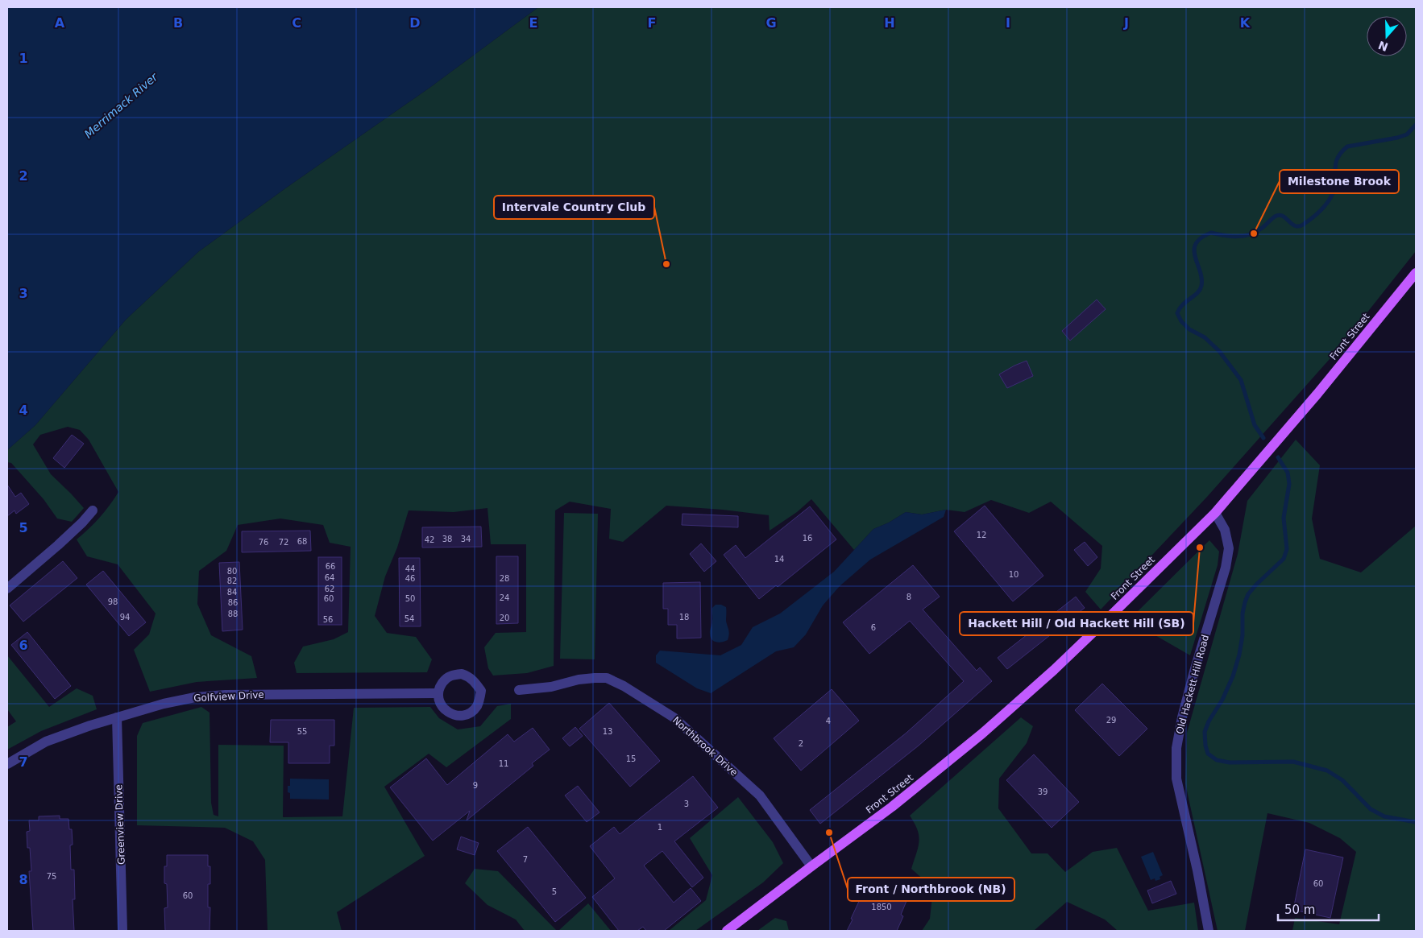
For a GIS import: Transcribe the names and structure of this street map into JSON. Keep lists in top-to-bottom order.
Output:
{
  "streets": {
    "main road": ["Front Street"],
    "street": [
      "Old Hackett Hill Road",
      "Golfview Drive",
      "Northbrook Drive",
      "Greenview Drive"
    ]
  },
  "crossings": [
    ["Front Street", "Old Hackett Hill Road"],
    ["Front Street", "Northbrook Drive"],
    ["Golfview Drive", "Greenview Drive"]
  ],
  "water": ["Merrimack River"],
  "places": [
    "Milestone Brook",
    "Intervale Country Club",
    "Hackett Hill / Old Hackett Hill (SB)",
    "Front / Northbrook (NB)"
  ],
  "house_numbers": [
    "12",
    "16",
    "38",
    "34",
    "42",
    "68",
    "76",
    "72",
    "14",
    "66",
    "44",
    "80",
    "10",
    "64",
    "46",
    "28",
    "82",
    "62",
    "84",
    "8",
    "24",
    "60",
    "50",
    "98",
    "86",
    "88",
    "94",
    "18",
    "20",
    "54",
    "56",
    "6",
    "29",
    "4",
    "55",
    "13",
    "2",
    "15",
    "11",
    "9",
    "39",
    "3",
    "1",
    "7",
    "75",
    "60",
    "5",
    "60",
    "1850"
  ],
  "scale_bar": "50 m",
  "north": "bottom",
  "grid": {
    "columns": [
      "A",
      "B",
      "C",
      "D",
      "E",
      "F",
      "G",
      "H",
      "I",
      "J",
      "K"
    ],
    "rows": [
      "1",
      "2",
      "3",
      "4",
      "5",
      "6",
      "7",
      "8"
    ]
  }
}
